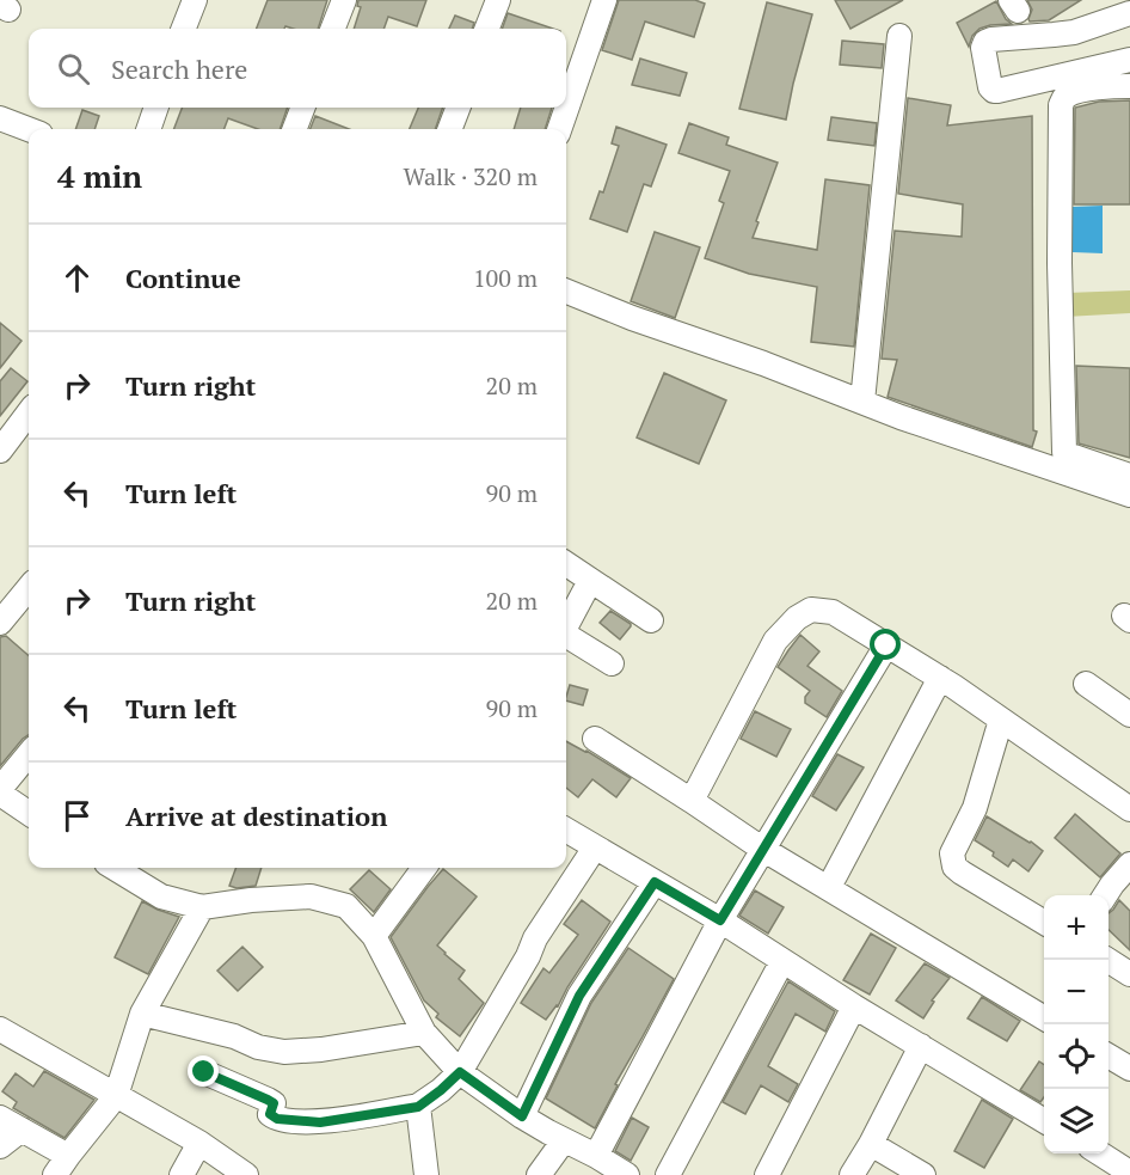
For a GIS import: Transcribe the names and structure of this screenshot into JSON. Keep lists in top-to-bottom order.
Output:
{
  "page": {
    "search": "Search here",
    "heading": ["4 min", "Walk · 320 m"],
    "list": [
      ["Continue", "100 m"],
      ["Turn right", "20 m"],
      ["Turn left", "90 m"],
      ["Turn right", "20 m"],
      ["Turn left", "90 m"],
      "Arrive at destination"
    ],
    "map_buttons": ["+", "−"]
  }
}
